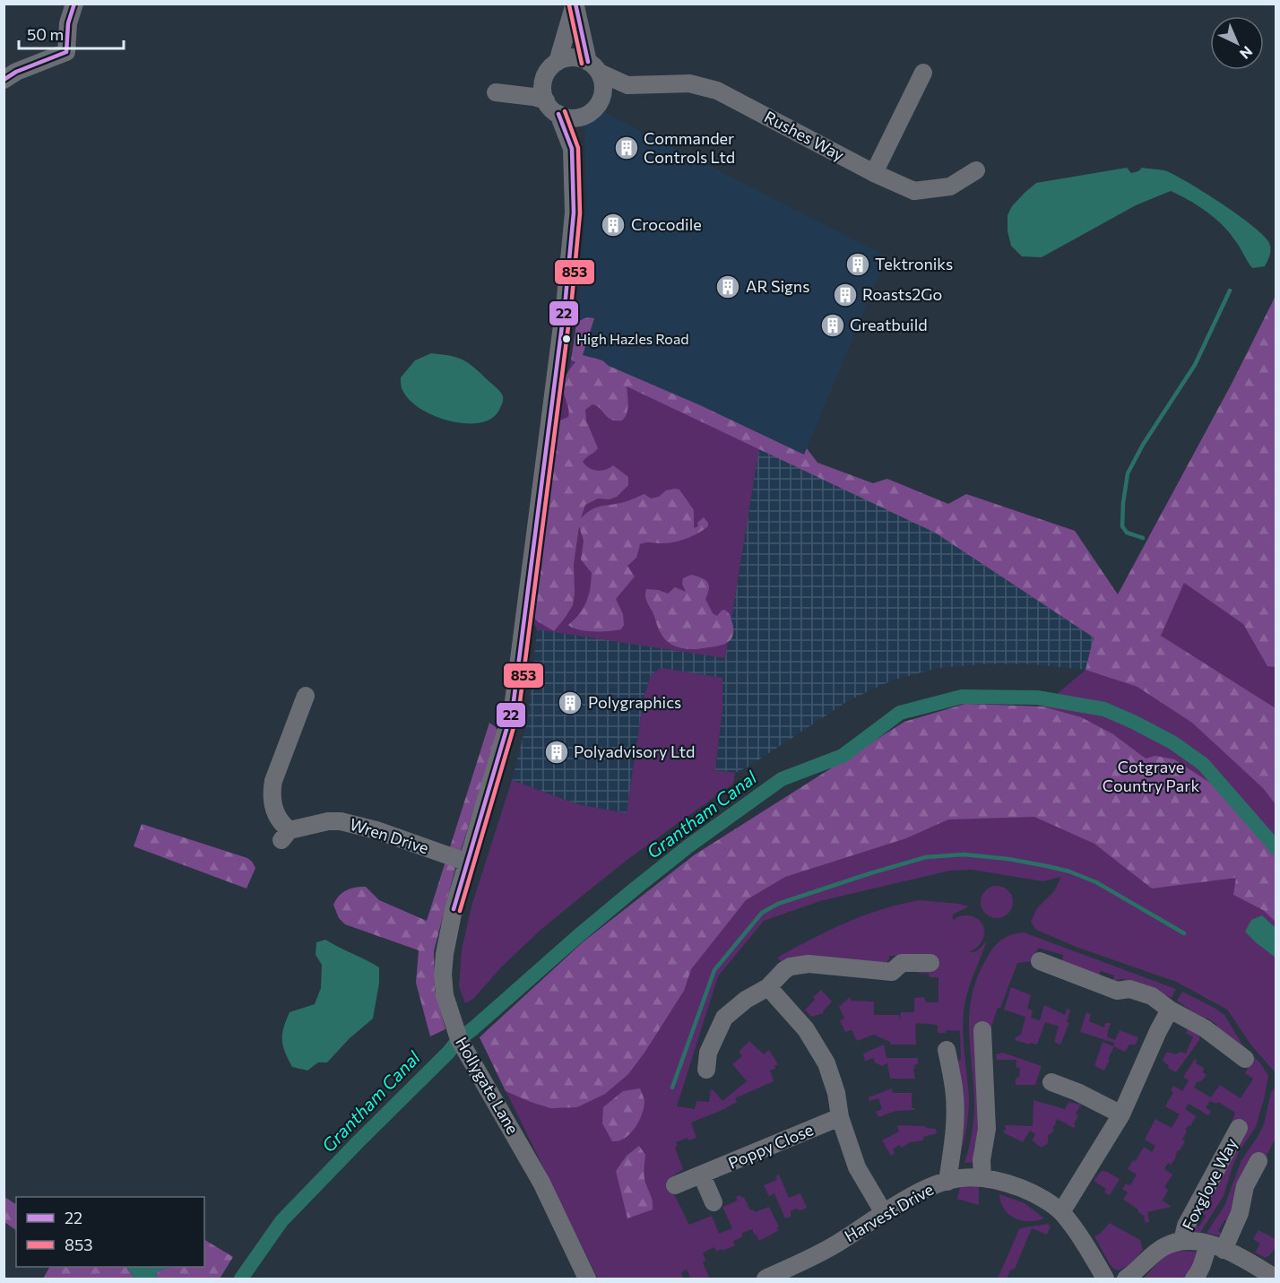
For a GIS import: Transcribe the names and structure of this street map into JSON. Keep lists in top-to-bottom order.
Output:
{
  "streets": {
    "street": [
      "Rushes Way",
      "Wren Drive",
      "Hollygate Lane",
      "Poppy Close",
      "Foxglove Way",
      "Harvest Drive"
    ]
  },
  "crossings": [
    ["Wren Drive", "Hollygate Lane"]
  ],
  "water": ["Grantham Canal"],
  "parks": ["Cotgrave Country Park"],
  "places": {
    "building": [
      "Commander Controls Ltd",
      "Crocodile",
      "Tektroniks",
      "AR Signs",
      "Roasts2Go",
      "Greatbuild",
      "Polygraphics",
      "Polyadvisory Ltd"
    ],
    "other": ["High Hazles Road"]
  },
  "lines": ["transit line 22", "transit line 853"],
  "legend": ["22", "853"],
  "scale_bar": "50 m",
  "north": "bottom right"
}
